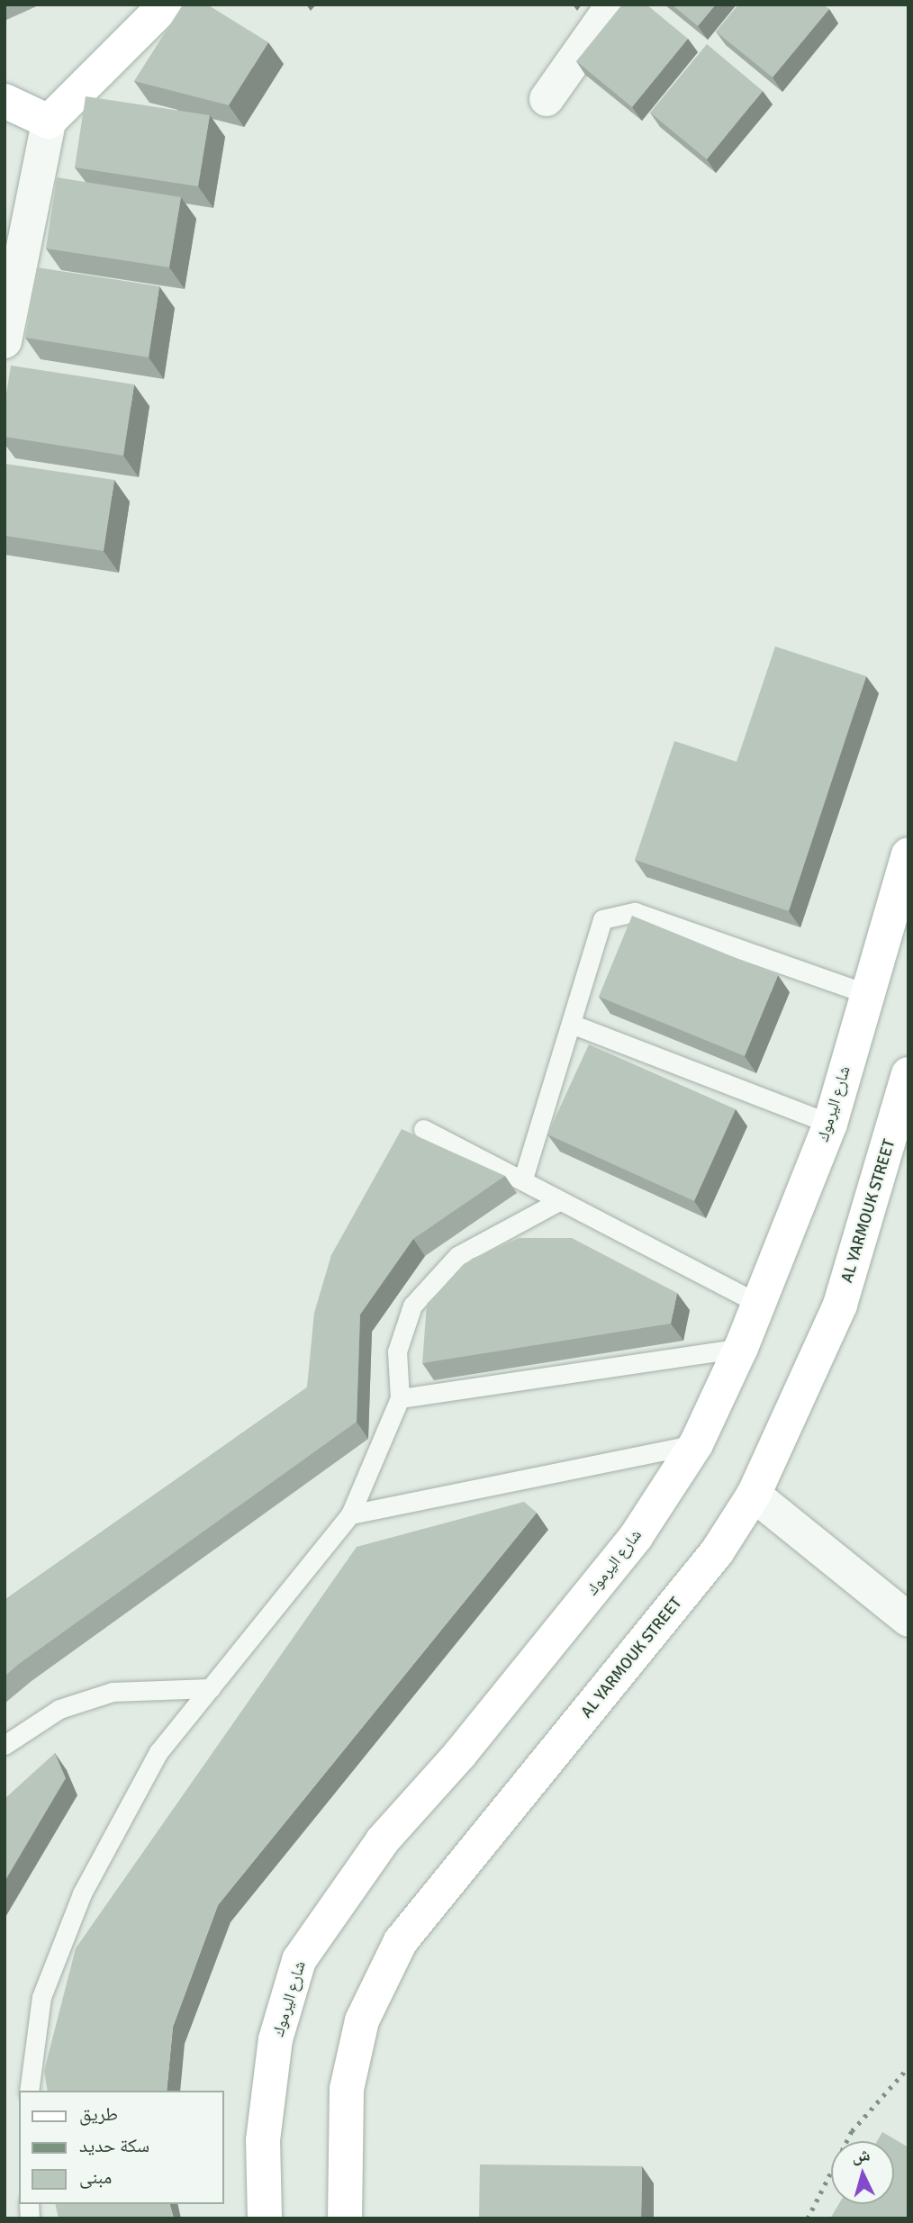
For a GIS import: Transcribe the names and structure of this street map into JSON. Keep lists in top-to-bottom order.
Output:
{
  "streets": {
    "main road": ["شارع اليرموك", "AL YARMOUK STREET"]
  },
  "legend": ["طريق", "سكة حديد", "مبنى"],
  "north": "top"
}
